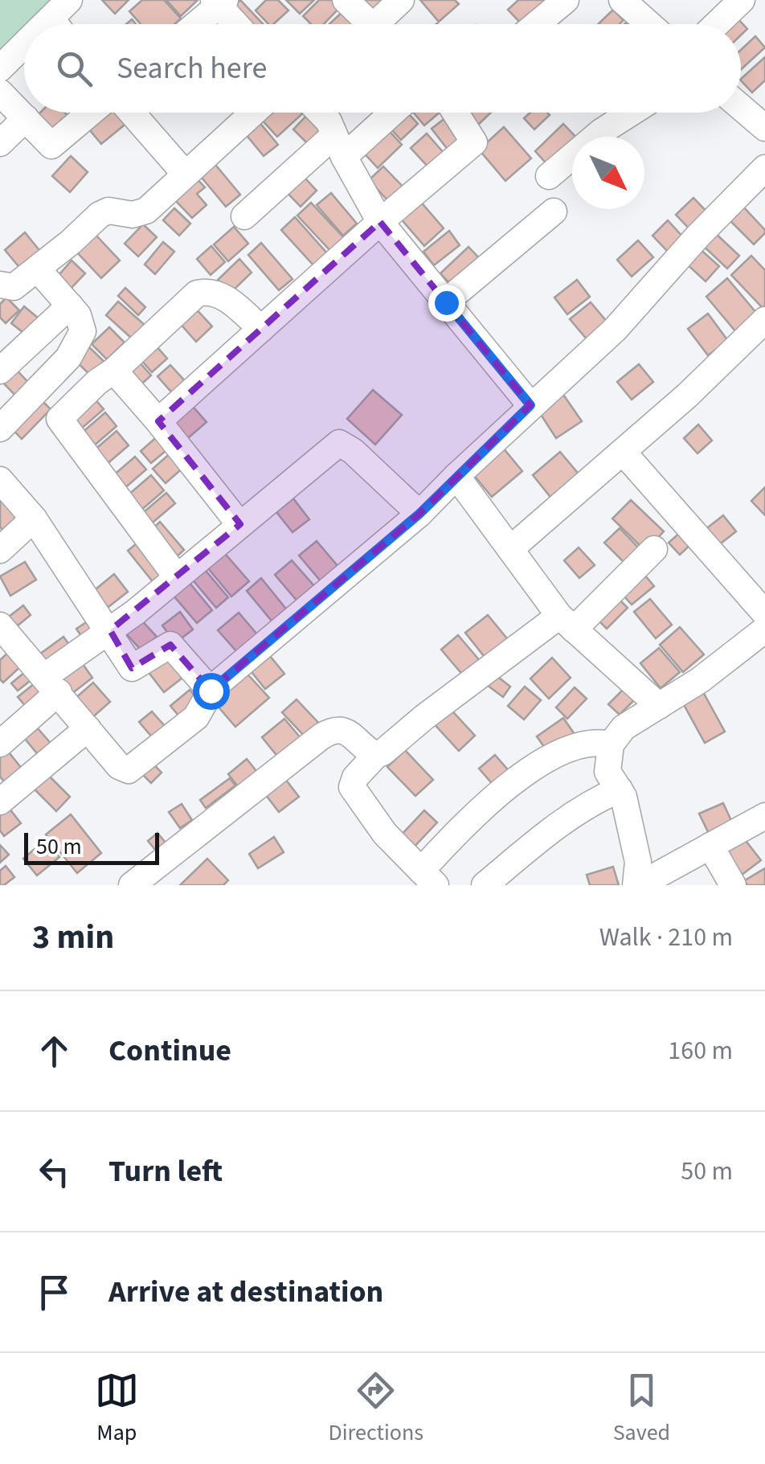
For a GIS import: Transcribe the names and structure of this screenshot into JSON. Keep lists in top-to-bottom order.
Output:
{
  "scale_bar": "50 m",
  "north": "bottom right",
  "page": {
    "search": "Search here",
    "scale": "50 m",
    "heading": ["3 min", "Walk · 210 m"],
    "list": [
      ["Continue", "160 m"],
      ["Turn left", "50 m"],
      "Arrive at destination"
    ],
    "nav": ["Map", "Directions", "Saved"]
  }
}
